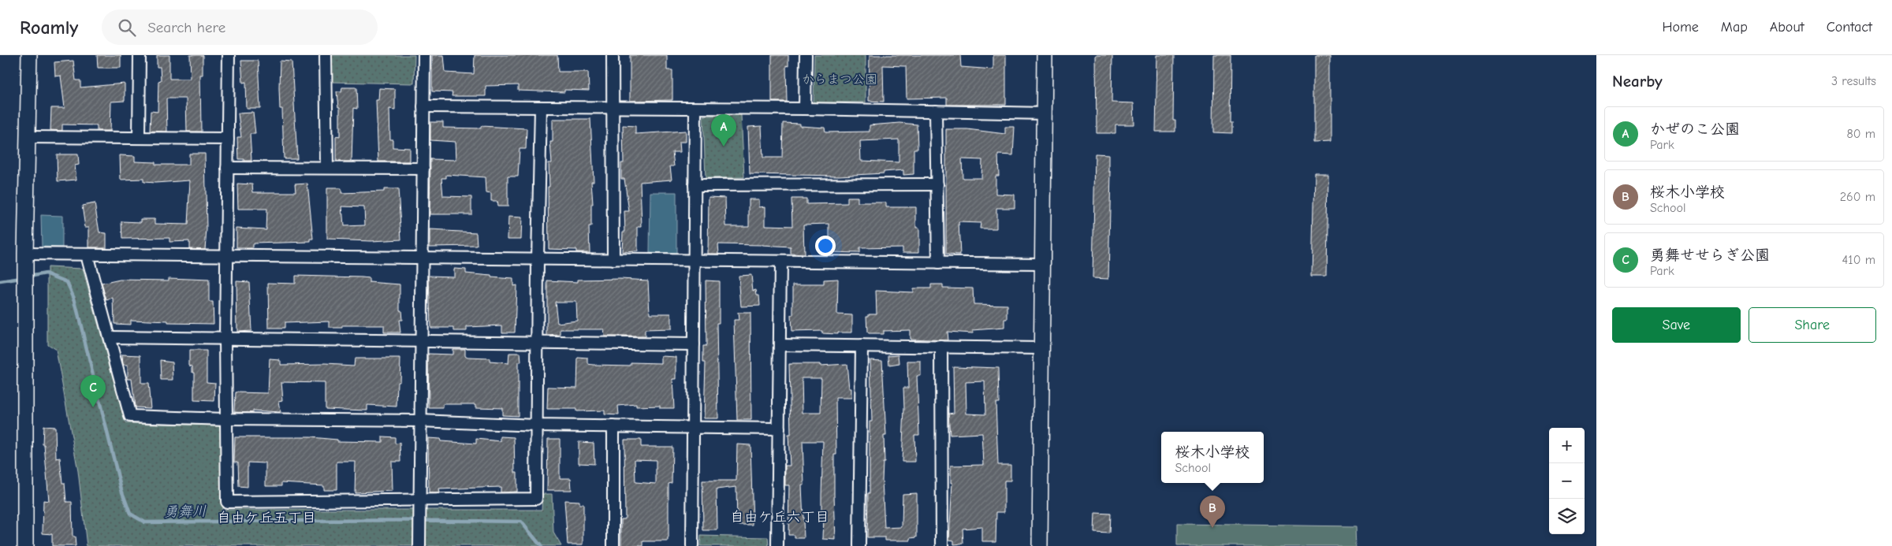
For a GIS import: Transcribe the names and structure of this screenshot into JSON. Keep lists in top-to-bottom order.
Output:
{
  "districts": ["自由ケ丘六丁目", "自由ケ丘五丁目"],
  "water": ["勇舞川"],
  "parks": ["からまつ公園"],
  "page": {
    "header": "Roamly",
    "search": "Search here",
    "nav": [
      "Home",
      "Map",
      "About",
      "Contact"
    ],
    "heading": ["Nearby", "3 results"],
    "list": [
      {
        "mark": "A",
        "name": "かぜのこ公園",
        "note": "Park",
        "value": "80 m"
      },
      {
        "mark": "B",
        "name": "桜木小学校",
        "note": "School",
        "value": "260 m"
      },
      {
        "mark": "C",
        "name": "勇舞せせらぎ公園",
        "note": "Park",
        "value": "410 m"
      }
    ],
    "pins": ["A", "C", "B"],
    "buttons": ["Save", "Share"],
    "map_buttons": ["+", "−"],
    "popup": ["桜木小学校", "School"]
  }
}
